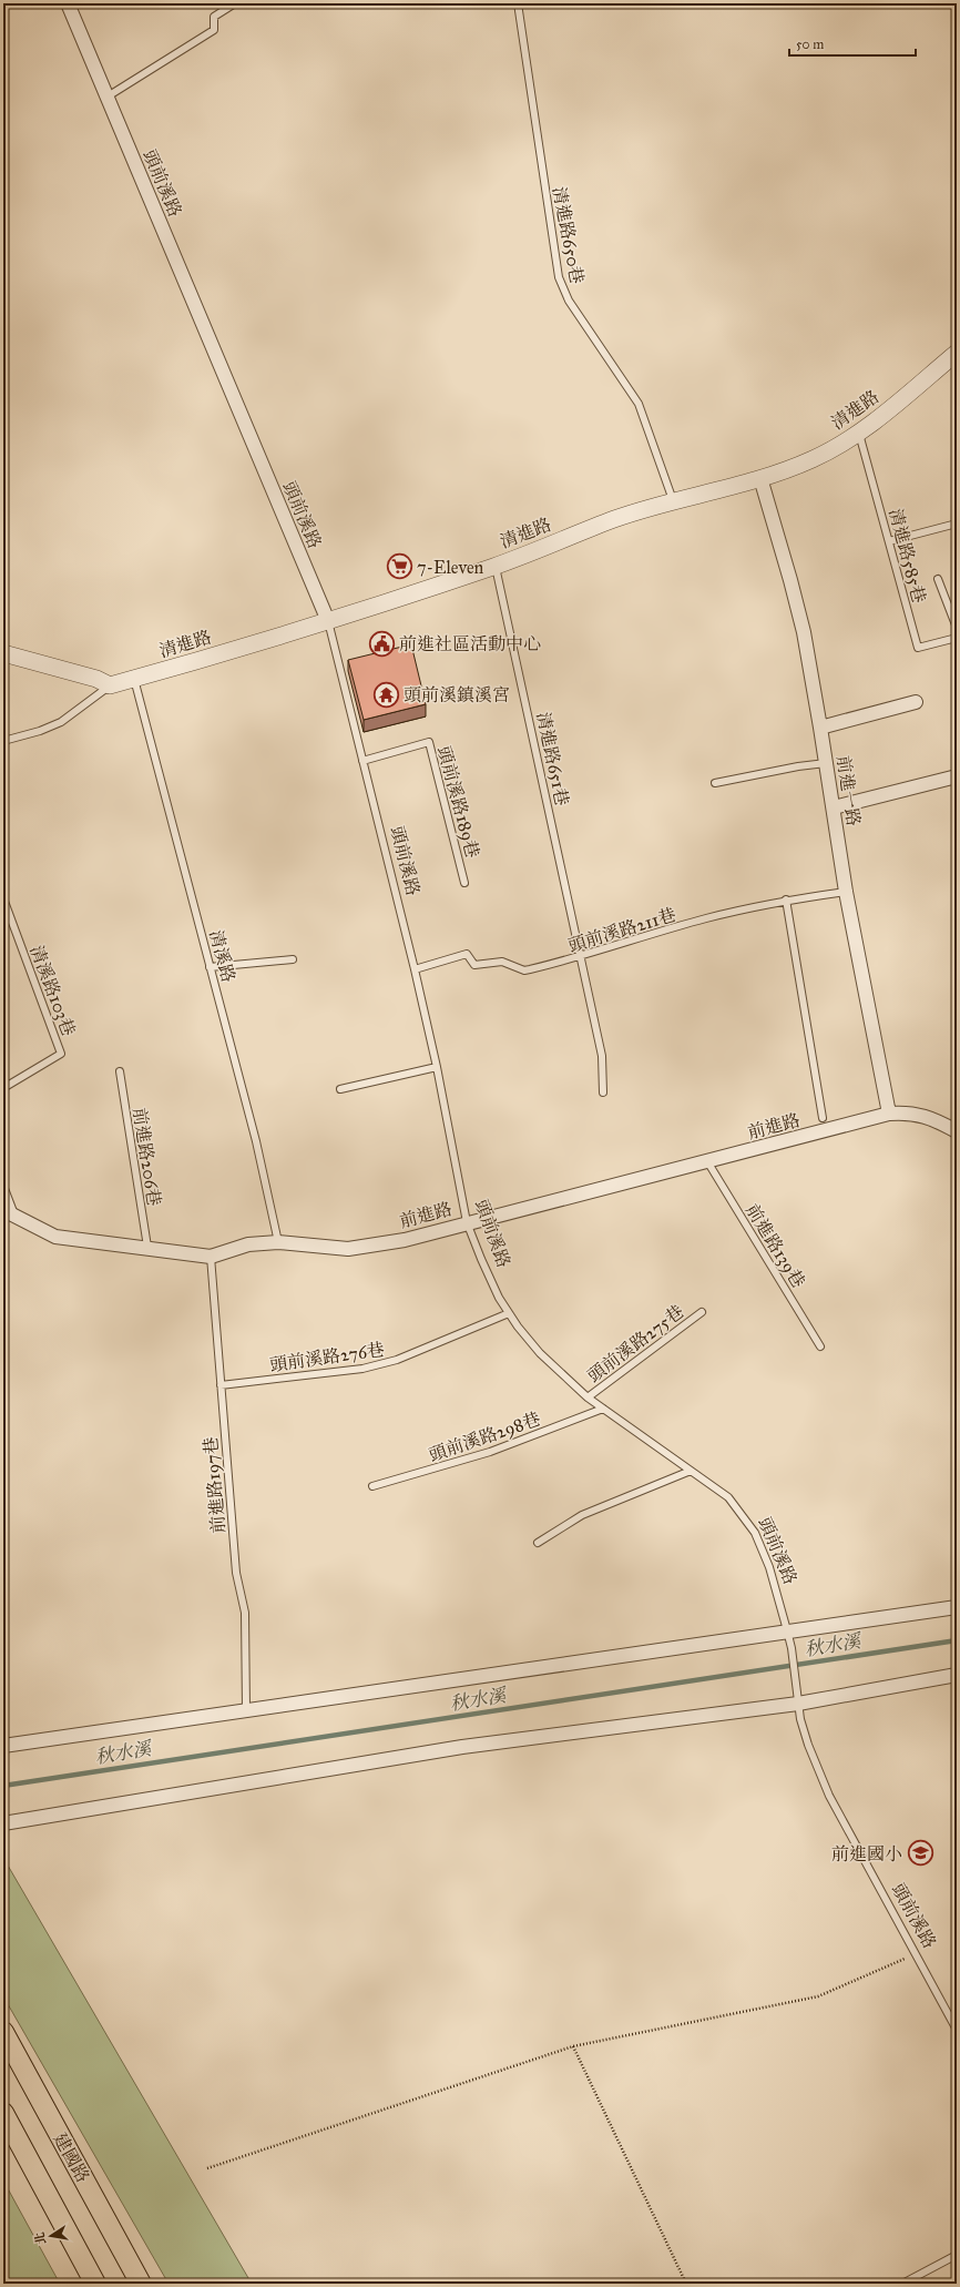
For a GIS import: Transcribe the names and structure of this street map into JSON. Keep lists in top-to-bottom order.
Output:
{
  "streets": {
    "main road": ["建國路"],
    "street": [
      "頭前溪路",
      "清進路",
      "前進一路",
      "前進路"
    ],
    "lane": [
      "清進路650巷",
      "清進路585巷",
      "清進路651巷",
      "頭前溪路189巷",
      "頭前溪路211巷",
      "清溪路",
      "清溪路103巷",
      "前進路206巷",
      "前進路139巷",
      "頭前溪路275巷",
      "頭前溪路276巷",
      "頭前溪路298巷",
      "前進路197巷"
    ]
  },
  "crossings": [
    ["頭前溪路", "清進路"],
    ["頭前溪路", "頭前溪路189巷"],
    ["頭前溪路", "頭前溪路211巷"],
    ["頭前溪路", "前進路"],
    ["頭前溪路", "頭前溪路275巷"],
    ["頭前溪路", "頭前溪路276巷"],
    ["頭前溪路", "頭前溪路298巷"],
    ["清進路650巷", "清進路"],
    ["清進路", "清進路585巷"],
    ["清進路", "清進路651巷"],
    ["清進路", "前進一路"],
    ["清進路", "清溪路"],
    ["清進路651巷", "頭前溪路211巷"],
    ["前進一路", "頭前溪路211巷"],
    ["前進一路", "前進路"],
    ["清溪路", "前進路"],
    ["前進路", "前進路206巷"],
    ["前進路", "前進路139巷"],
    ["前進路", "前進路197巷"],
    ["頭前溪路276巷", "前進路197巷"]
  ],
  "water": ["秋水溪"],
  "places": {
    "supermarket": ["7-Eleven"],
    "public building": ["前進社區活動中心"],
    "temple": ["頭前溪鎮溪宮"],
    "school or university": ["前進國小"]
  },
  "scale_bar": "50 m",
  "north": "left"
}
